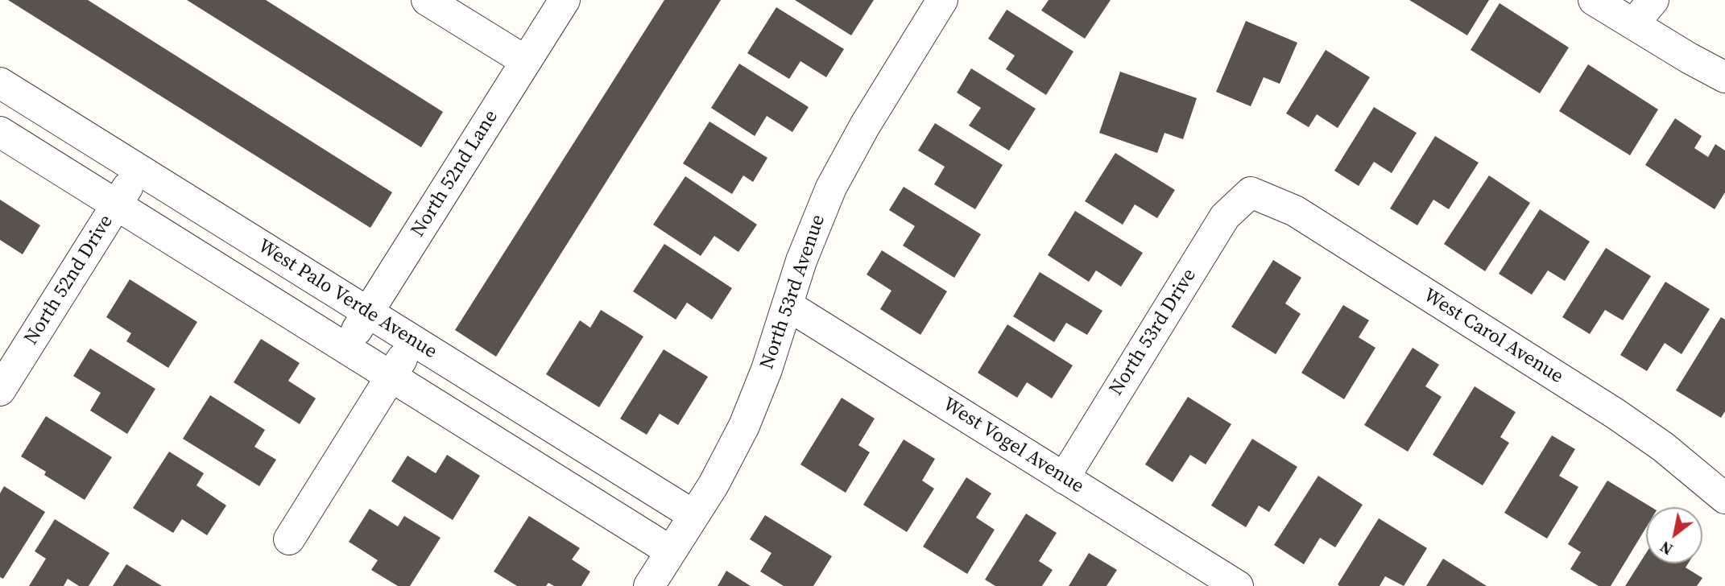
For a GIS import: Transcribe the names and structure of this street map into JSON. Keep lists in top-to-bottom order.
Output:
{
  "streets": {
    "street": [
      "North 52nd Lane",
      "North 52nd Drive",
      "North 53rd Avenue",
      "West Palo Verde Avenue",
      "North 53rd Drive",
      "West Carol Avenue",
      "West Vogel Avenue"
    ]
  },
  "crossings": [
    ["North 52nd Lane", "West Palo Verde Avenue"],
    ["North 52nd Drive", "West Palo Verde Avenue"],
    ["North 53rd Avenue", "West Palo Verde Avenue"],
    ["North 53rd Avenue", "West Vogel Avenue"],
    ["North 53rd Drive", "West Carol Avenue"],
    ["North 53rd Drive", "West Vogel Avenue"]
  ],
  "north": "bottom left"
}
